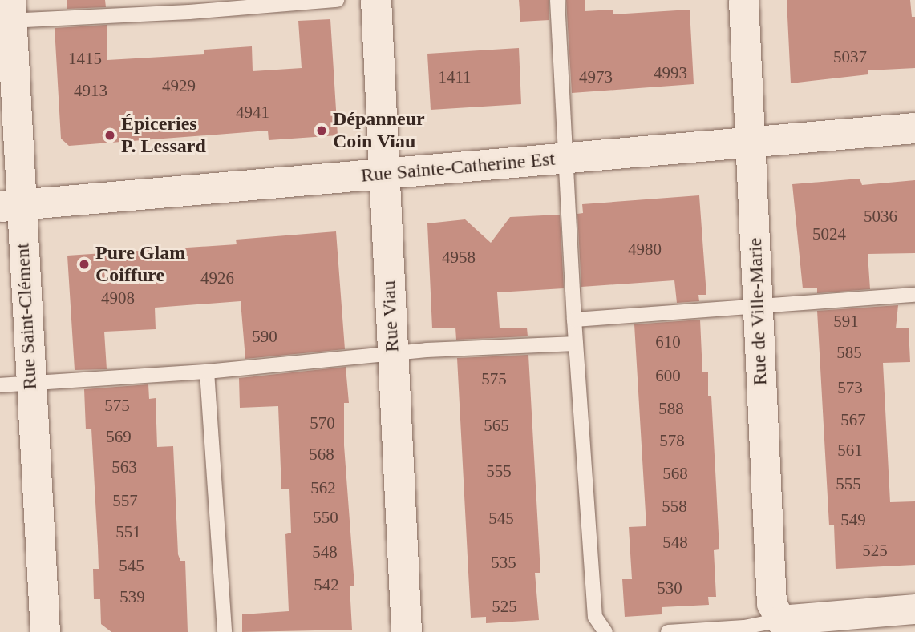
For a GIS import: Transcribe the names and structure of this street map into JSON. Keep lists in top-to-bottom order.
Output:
{
  "streets": {
    "street": [
      "Rue Sainte-Catherine Est",
      "Rue de Ville-Marie",
      "Rue Saint-Clément",
      "Rue Viau"
    ]
  },
  "crossings": [
    ["Rue Sainte-Catherine Est", "Rue de Ville-Marie"],
    ["Rue Sainte-Catherine Est", "Rue Saint-Clément"],
    ["Rue Sainte-Catherine Est", "Rue Viau"]
  ],
  "places": ["Dépanneur Coin Viau", "Épiceries P. Lessard", "Pure Glam Coiffure"],
  "house_numbers": [
    "5037",
    "1415",
    "4993",
    "1411",
    "4973",
    "4929",
    "4913",
    "4941",
    "5036",
    "5024",
    "4980",
    "4958",
    "4926",
    "4908",
    "591",
    "590",
    "610",
    "585",
    "600",
    "575",
    "573",
    "575",
    "588",
    "567",
    "570",
    "565",
    "569",
    "578",
    "561",
    "568",
    "563",
    "555",
    "568",
    "555",
    "562",
    "557",
    "558",
    "550",
    "545",
    "549",
    "551",
    "548",
    "525",
    "548",
    "535",
    "545",
    "542",
    "530",
    "539",
    "525"
  ]
}
